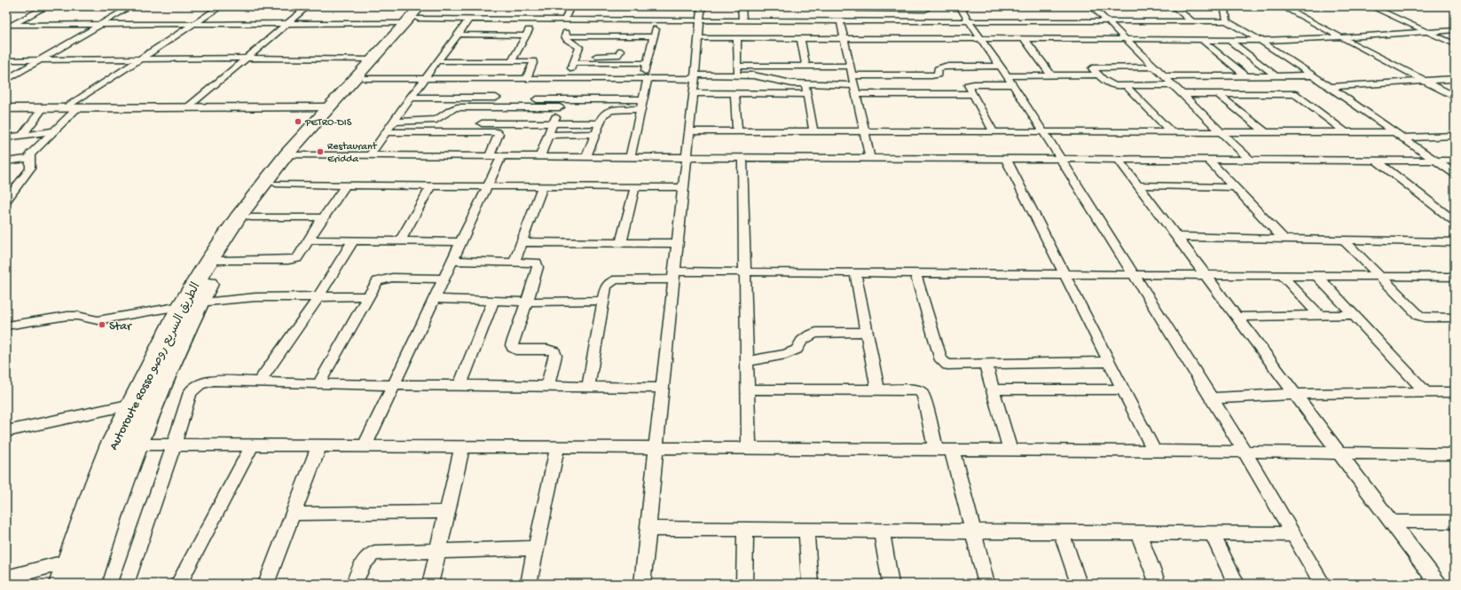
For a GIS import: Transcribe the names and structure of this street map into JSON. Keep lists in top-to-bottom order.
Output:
{
  "streets": {
    "highway": ["Autoroute Rosso الطريق السريع روصو"]
  },
  "places": ["PETRO-DIS", "Restaurant Eridda", "Star"]
}
